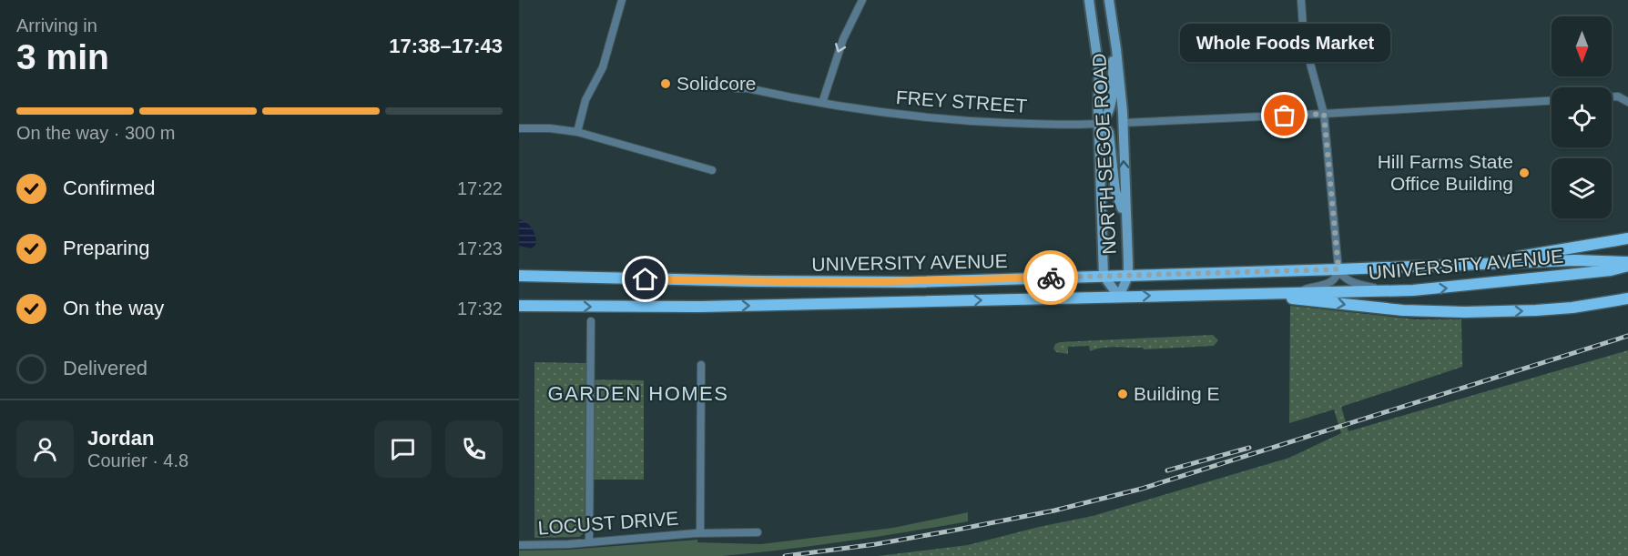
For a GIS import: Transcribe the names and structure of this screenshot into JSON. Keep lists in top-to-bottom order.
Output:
{
  "streets": {
    "main road": ["UNIVERSITY AVENUE"],
    "street": ["FREY STREET", "NORTH SEGOE ROAD", "LOCUST DRIVE"]
  },
  "crossings": [
    ["FREY STREET", "NORTH SEGOE ROAD"],
    ["NORTH SEGOE ROAD", "UNIVERSITY AVENUE"]
  ],
  "districts": ["GARDEN HOMES"],
  "places": [
    "Solidcore",
    "Whole Foods Market",
    "Hill Farms State Office Building",
    "Building E"
  ],
  "north": "bottom",
  "page": {
    "heading": ["3 min", "Arriving in", "17:38–17:43"],
    "panel": ["Jordan", "Courier · 4.8"],
    "bubble": "Whole Foods Market",
    "bar": "On the way · 300 m",
    "list": [
      ["Confirmed", "17:22"],
      ["Preparing", "17:23"],
      ["On the way", "17:32"],
      "Delivered"
    ]
  }
}
